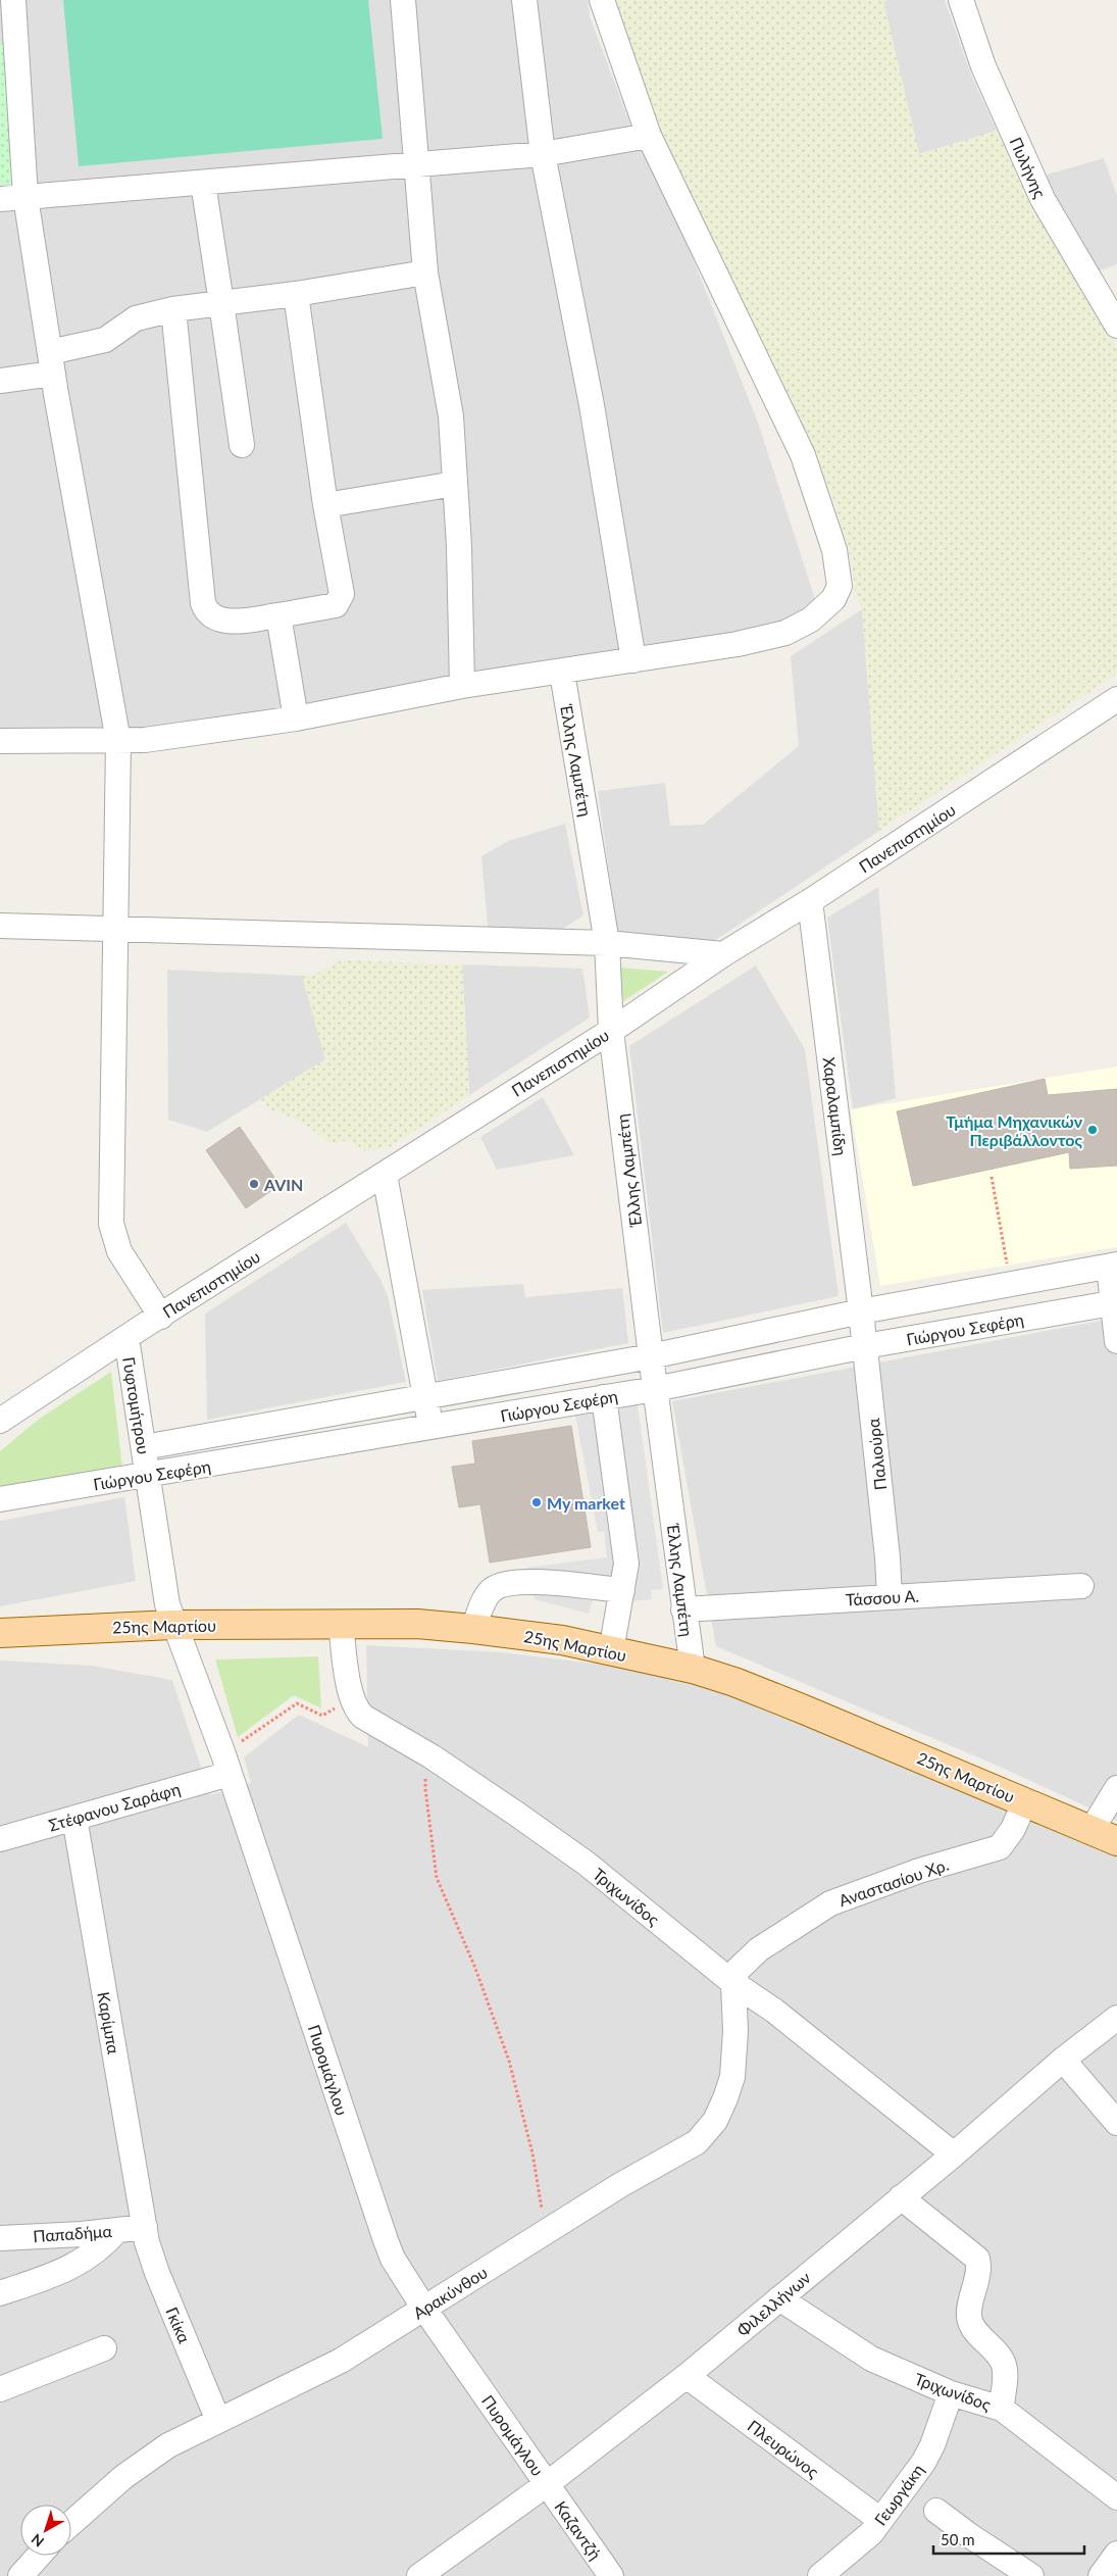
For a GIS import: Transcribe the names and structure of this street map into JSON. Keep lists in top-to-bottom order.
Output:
{
  "streets": {
    "main road": ["25ης Μαρτίου"],
    "street": [
      "Πυλήνης",
      "Έλλης Λαμπέτη",
      "Πανεπιστημίου",
      "Χαραλαμπίδη",
      "Γιώργου Σεφέρη",
      "Γυφτομήτρου",
      "Παλιούρα",
      "Τάσσου Α.",
      "Στέφανου Σαράφη",
      "Αναστασίου Χρ.",
      "Τριχωνίδος",
      "Καρίμπα",
      "Πυρομάγλου",
      "Παπαδήμα",
      "Αρακύνθου",
      "Φιλελλήνων",
      "Γκίκα",
      "Πλευρώνος",
      "Γεωργάκη",
      "Καζαντζή"
    ]
  },
  "crossings": [
    ["Έλλης Λαμπέτη", "Πανεπιστημίου"],
    ["Έλλης Λαμπέτη", "Γιώργου Σεφέρη"],
    ["Έλλης Λαμπέτη", "Τάσσου Α."],
    ["Έλλης Λαμπέτη", "25ης Μαρτίου"],
    ["Πανεπιστημίου", "Χαραλαμπίδη"],
    ["Πανεπιστημίου", "Γυφτομήτρου"],
    ["Χαραλαμπίδη", "Γιώργου Σεφέρη"],
    ["Χαραλαμπίδη", "Παλιούρα"],
    ["Γιώργου Σεφέρη", "Γυφτομήτρου"],
    ["Γιώργου Σεφέρη", "Παλιούρα"],
    ["Γυφτομήτρου", "25ης Μαρτίου"],
    ["Γυφτομήτρου", "Πυρομάγλου"],
    ["Παλιούρα", "Τάσσου Α."],
    ["25ης Μαρτίου", "Αναστασίου Χρ."],
    ["25ης Μαρτίου", "Τριχωνίδος"],
    ["25ης Μαρτίου", "Πυρομάγλου"],
    ["Στέφανου Σαράφη", "Καρίμπα"],
    ["Στέφανου Σαράφη", "Πυρομάγλου"],
    ["Αναστασίου Χρ.", "Τριχωνίδος"],
    ["Αναστασίου Χρ.", "Αρακύνθου"],
    ["Τριχωνίδος", "Αρακύνθου"],
    ["Τριχωνίδος", "Φιλελλήνων"],
    ["Τριχωνίδος", "Γεωργάκη"],
    ["Καρίμπα", "Παπαδήμα"],
    ["Καρίμπα", "Γκίκα"],
    ["Πυρομάγλου", "Αρακύνθου"],
    ["Πυρομάγλου", "Φιλελλήνων"],
    ["Πυρομάγλου", "Καζαντζή"],
    ["Παπαδήμα", "Γκίκα"],
    ["Αρακύνθου", "Γκίκα"],
    ["Φιλελλήνων", "Πλευρώνος"],
    ["Φιλελλήνων", "Καζαντζή"],
    ["Πλευρώνος", "Γεωργάκη"]
  ],
  "places": ["Τμήμα Μηχανικών Περιβάλλοντος", "AVIN", "My market"],
  "scale_bar": "50 m",
  "north": "bottom left"
}
